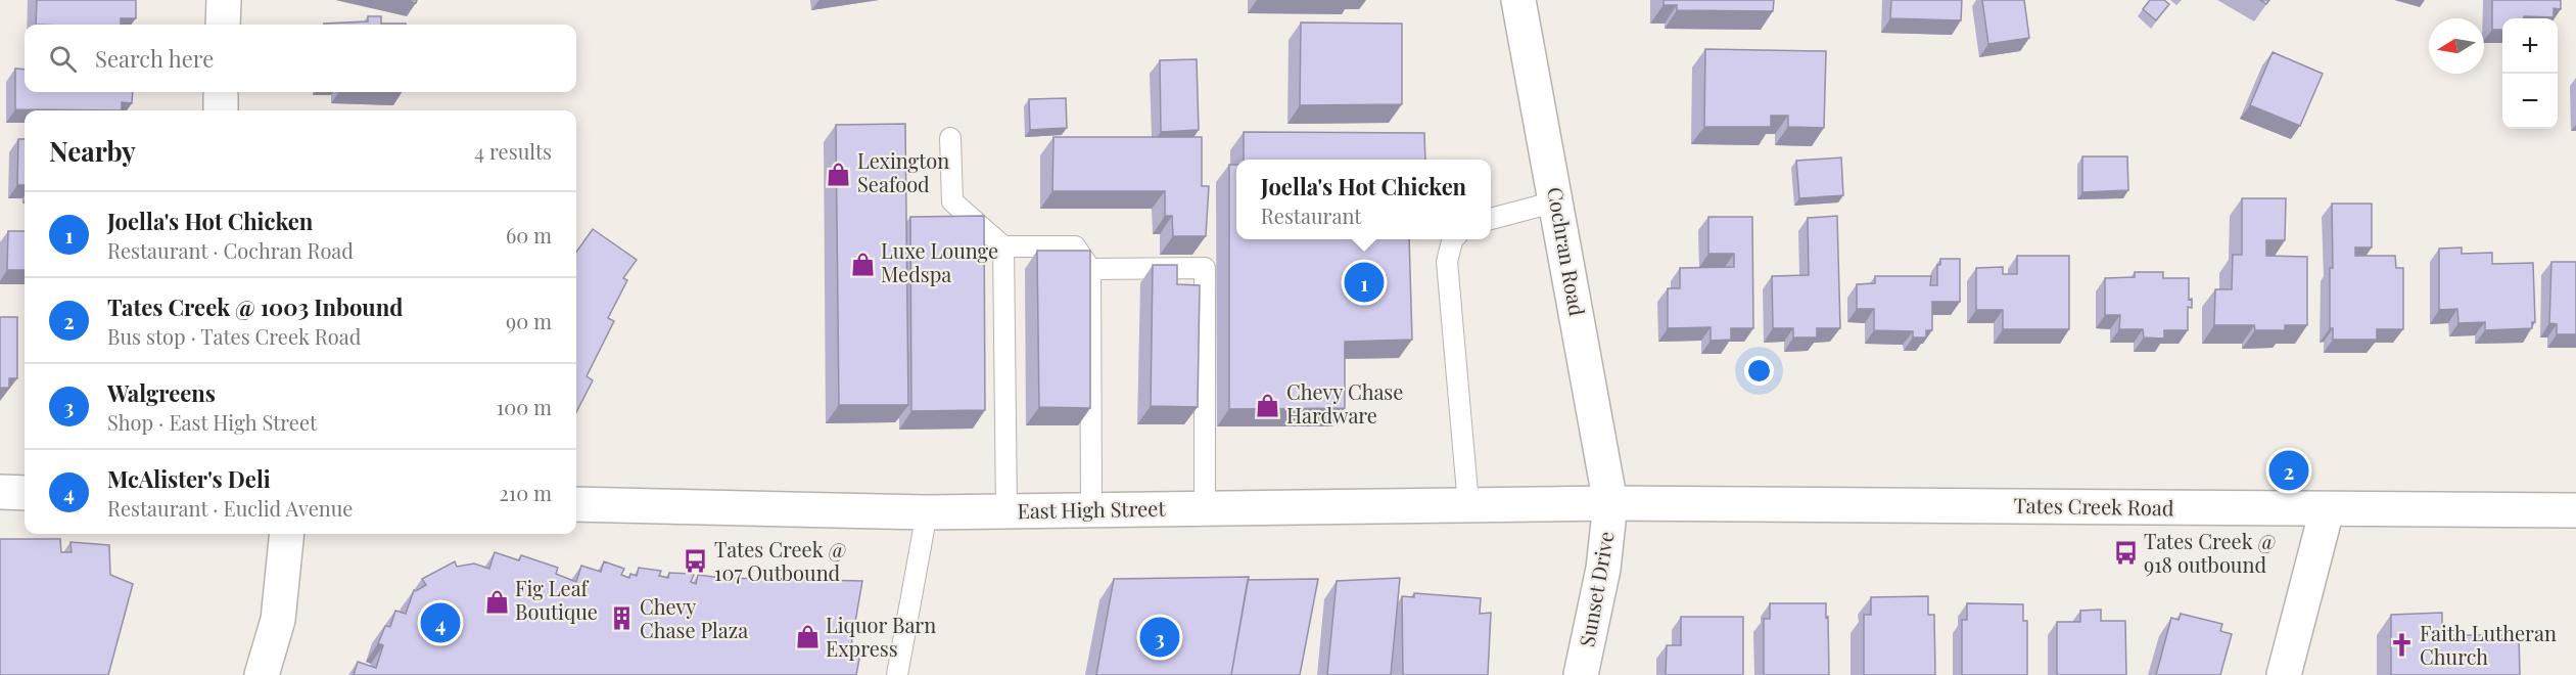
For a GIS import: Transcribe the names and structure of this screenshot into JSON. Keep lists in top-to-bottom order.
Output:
{
  "streets": {
    "main road": [
      "Cochran Road",
      "Tates Creek Road",
      "East High Street",
      "Sunset Drive"
    ]
  },
  "crossings": [
    ["Cochran Road", "Tates Creek Road"],
    ["Cochran Road", "East High Street"],
    ["Cochran Road", "Sunset Drive"],
    ["Tates Creek Road", "East High Street"],
    ["Tates Creek Road", "Sunset Drive"],
    ["East High Street", "Sunset Drive"]
  ],
  "places": {
    "shop": [
      "Lexington Seafood",
      "Luxe Lounge Medspa",
      "Chevy Chase Hardware",
      "Fig Leaf Boutique",
      "Liquor Barn Express"
    ],
    "bus stop": ["Tates Creek @ 918 outbound", "Tates Creek @ 107 Outbound"],
    "building": ["Chevy Chase Plaza"],
    "church": ["Faith Lutheran Church"]
  },
  "north": "left",
  "page": {
    "map_buttons": ["+", "−"],
    "search": "Search here",
    "heading": ["Nearby", "4 results"],
    "popup": ["Joella's Hot Chicken", "Restaurant"],
    "list": [
      {
        "mark": "1",
        "name": "Joella's Hot Chicken",
        "note": "Restaurant · Cochran Road",
        "value": "60 m"
      },
      {
        "mark": "2",
        "name": "Tates Creek @ 1003 Inbound",
        "note": "Bus stop · Tates Creek Road",
        "value": "90 m"
      },
      {
        "mark": "3",
        "name": "Walgreens",
        "note": "Shop · East High Street",
        "value": "100 m"
      },
      {
        "mark": "4",
        "name": "McAlister's Deli",
        "note": "Restaurant · Euclid Avenue",
        "value": "210 m"
      }
    ],
    "pins": [
      "1",
      "2",
      "4",
      "3"
    ]
  }
}
